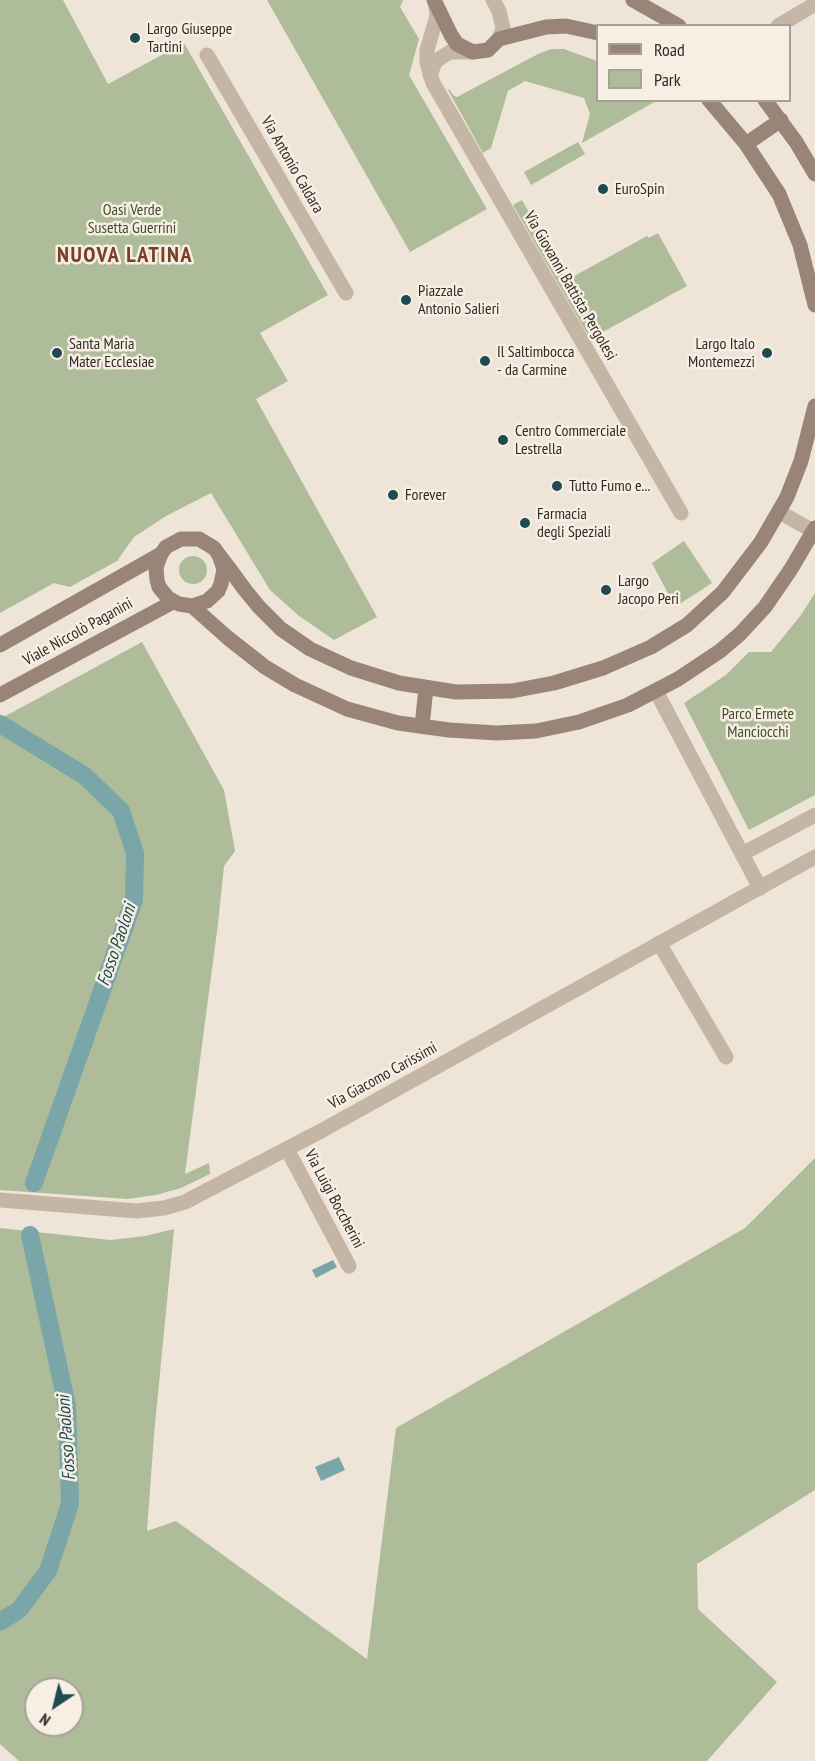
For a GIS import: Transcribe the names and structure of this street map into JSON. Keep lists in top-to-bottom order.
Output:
{
  "streets": {
    "street": [
      "Via Antonio Caldara",
      "Via Giovanni Battista Pergolesi",
      "Viale Niccolò Paganini",
      "Via Giacomo Carissimi",
      "Via Luigi Boccherini"
    ]
  },
  "crossings": [
    ["Via Giacomo Carissimi", "Via Luigi Boccherini"]
  ],
  "districts": ["NUOVA LATINA"],
  "water": ["Fosso Paoloni"],
  "parks": ["Oasi Verde Susetta Guerrini", "Parco Ermete Manciocchi"],
  "places": [
    "Largo Giuseppe Tartini",
    "EuroSpin",
    "Piazzale Antonio Salieri",
    "Santa Maria Mater Ecclesiae",
    "Largo Italo Montemezzi",
    "Il Saltimbocca - da Carmine",
    "Centro Commerciale Lestrella",
    "Tutto Fumo e...",
    "Forever",
    "Farmacia degli Speziali",
    "Largo Jacopo Peri"
  ],
  "legend": ["Road", "Park"],
  "north": "bottom left"
}
